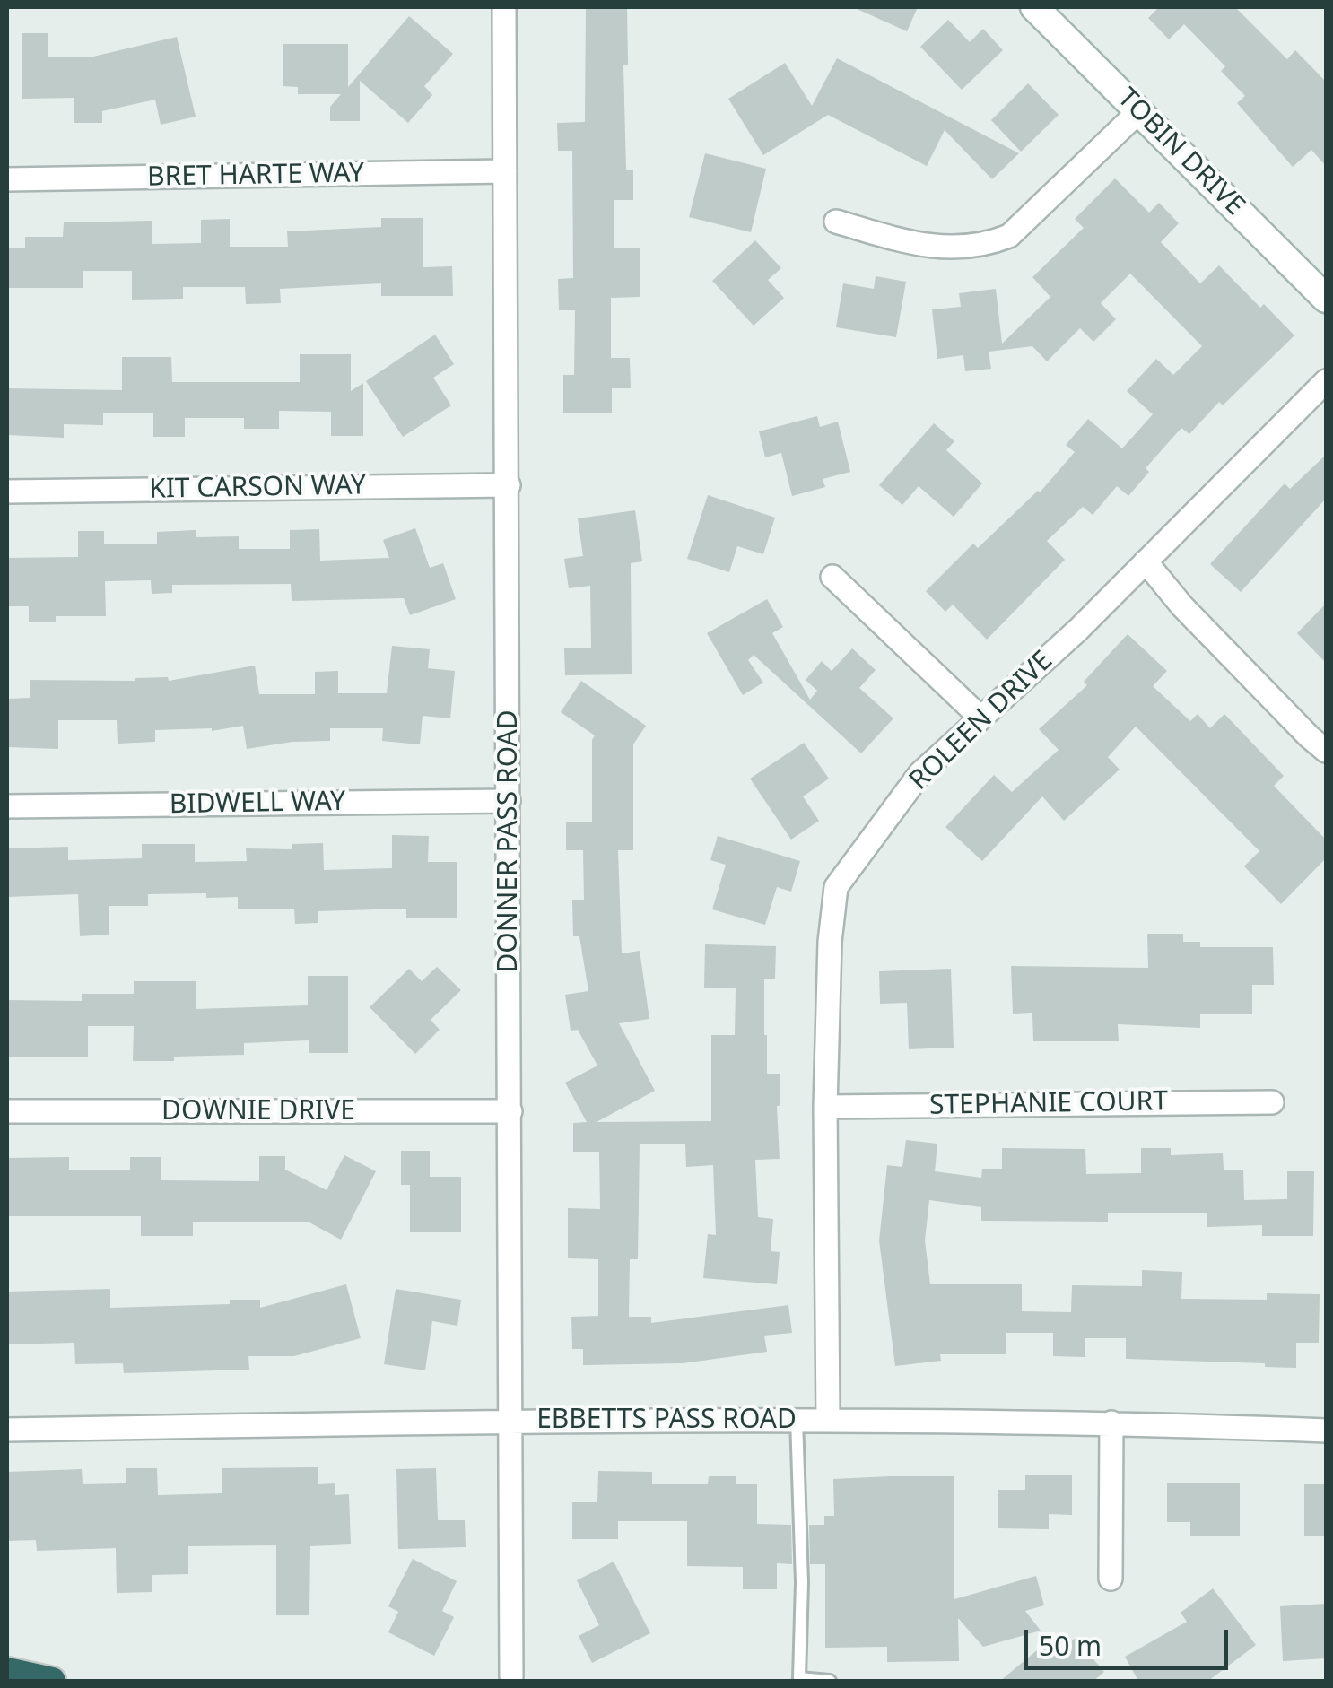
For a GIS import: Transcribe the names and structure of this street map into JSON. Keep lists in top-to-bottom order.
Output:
{
  "streets": {
    "street": [
      "TOBIN DRIVE",
      "BRET HARTE WAY",
      "KIT CARSON WAY",
      "ROLEEN DRIVE",
      "BIDWELL WAY",
      "DONNER PASS ROAD",
      "STEPHANIE COURT",
      "DOWNIE DRIVE",
      "EBBETTS PASS ROAD"
    ]
  },
  "crossings": [
    ["BRET HARTE WAY", "DONNER PASS ROAD"],
    ["KIT CARSON WAY", "DONNER PASS ROAD"],
    ["ROLEEN DRIVE", "STEPHANIE COURT"],
    ["ROLEEN DRIVE", "EBBETTS PASS ROAD"],
    ["BIDWELL WAY", "DONNER PASS ROAD"],
    ["DONNER PASS ROAD", "DOWNIE DRIVE"],
    ["DONNER PASS ROAD", "EBBETTS PASS ROAD"]
  ],
  "scale_bar": "50 m"
}
